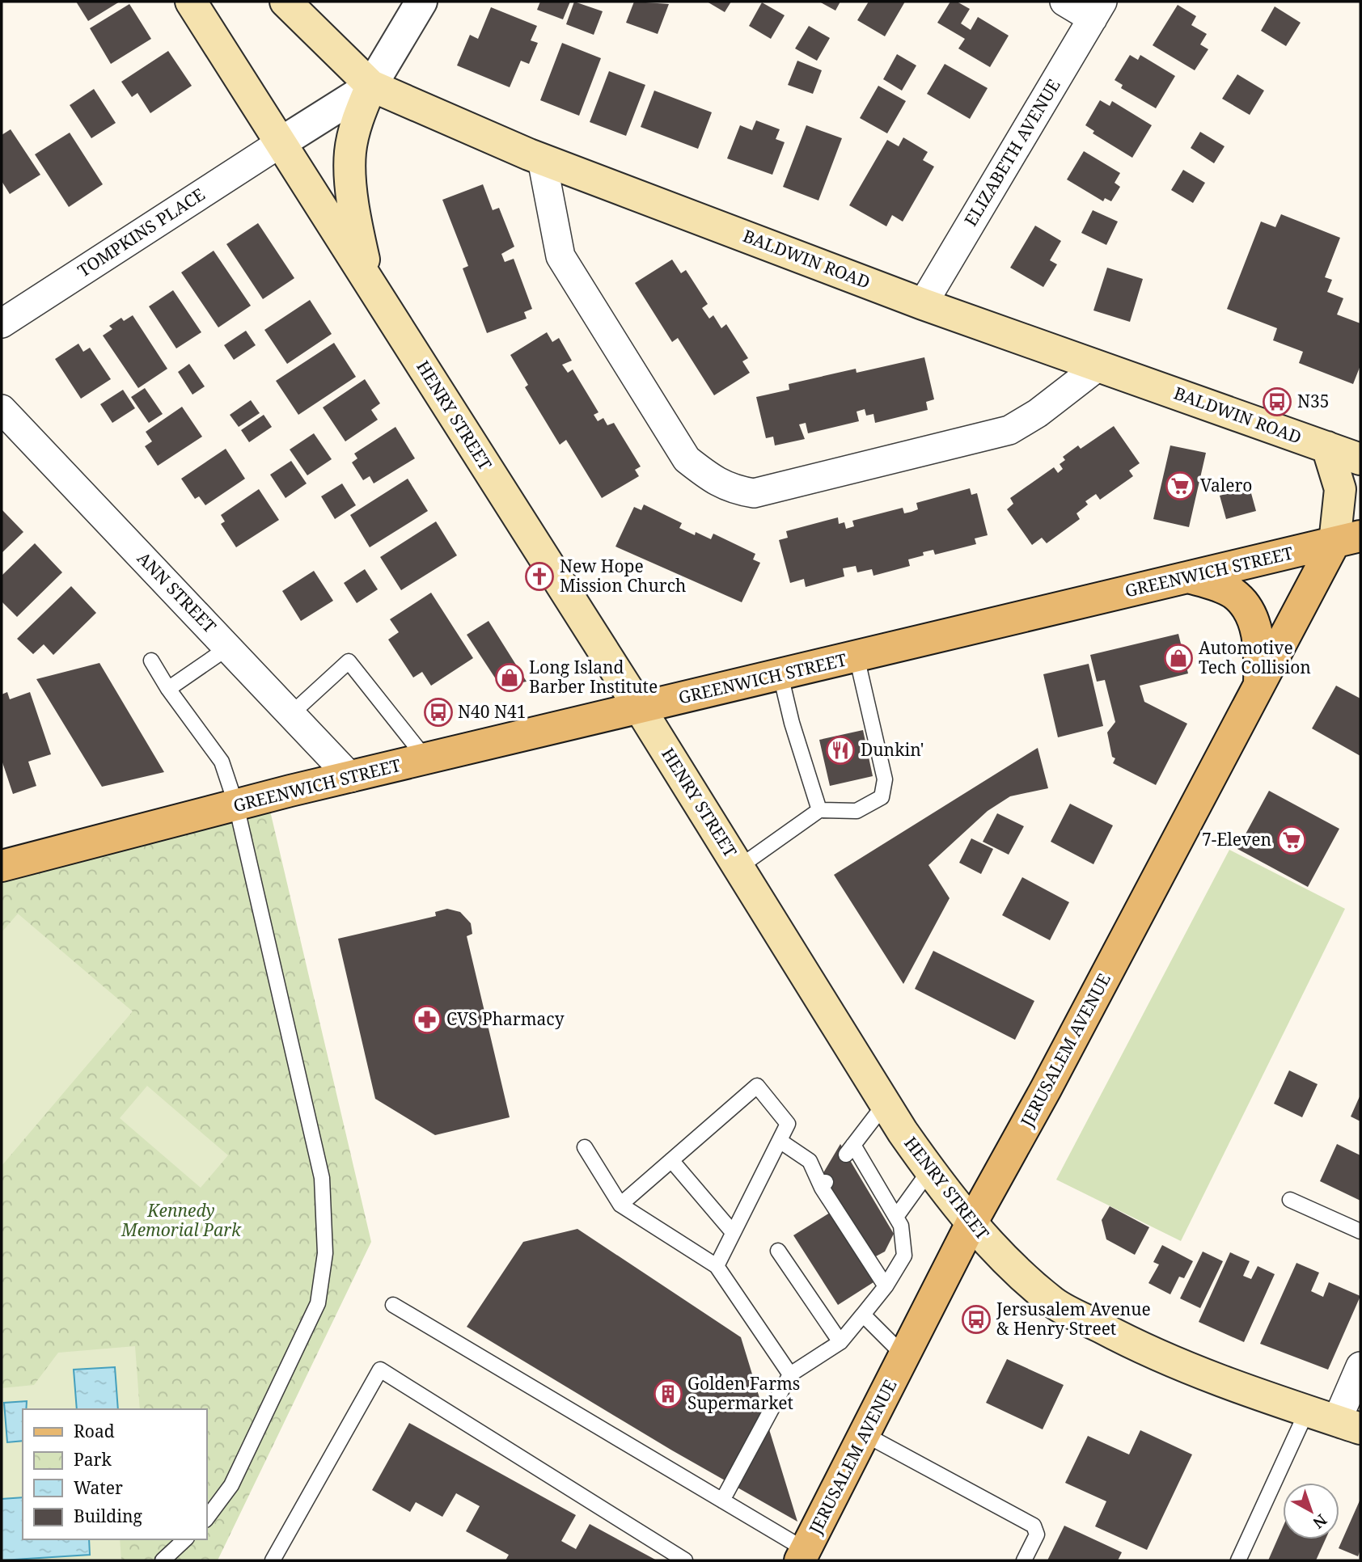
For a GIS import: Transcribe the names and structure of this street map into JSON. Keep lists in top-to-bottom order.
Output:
{
  "streets": {
    "main road": [
      "BALDWIN ROAD",
      "HENRY STREET",
      "GREENWICH STREET",
      "JERUSALEM AVENUE"
    ],
    "street": ["ELIZABETH AVENUE", "TOMPKINS PLACE", "ANN STREET"]
  },
  "crossings": [
    ["ELIZABETH AVENUE", "BALDWIN ROAD"],
    ["TOMPKINS PLACE", "HENRY STREET"],
    ["HENRY STREET", "GREENWICH STREET"],
    ["HENRY STREET", "JERUSALEM AVENUE"],
    ["GREENWICH STREET", "ANN STREET"],
    ["GREENWICH STREET", "JERUSALEM AVENUE"]
  ],
  "parks": ["Kennedy Memorial Park"],
  "places": {
    "bus stop": ["N35", "N40 N41", "Jersusalem Avenue & Henry Street"],
    "supermarket": ["Valero", "7-Eleven"],
    "church": ["New Hope Mission Church"],
    "shop": ["Automotive Tech Collision", "Long Island Barber Institute"],
    "restaurant": ["Dunkin'"],
    "pharmacy": ["CVS Pharmacy"],
    "building": ["Golden Farms Supermarket"]
  },
  "legend": [
    "Road",
    "Park",
    "Water",
    "Building"
  ],
  "north": "bottom right"
}
